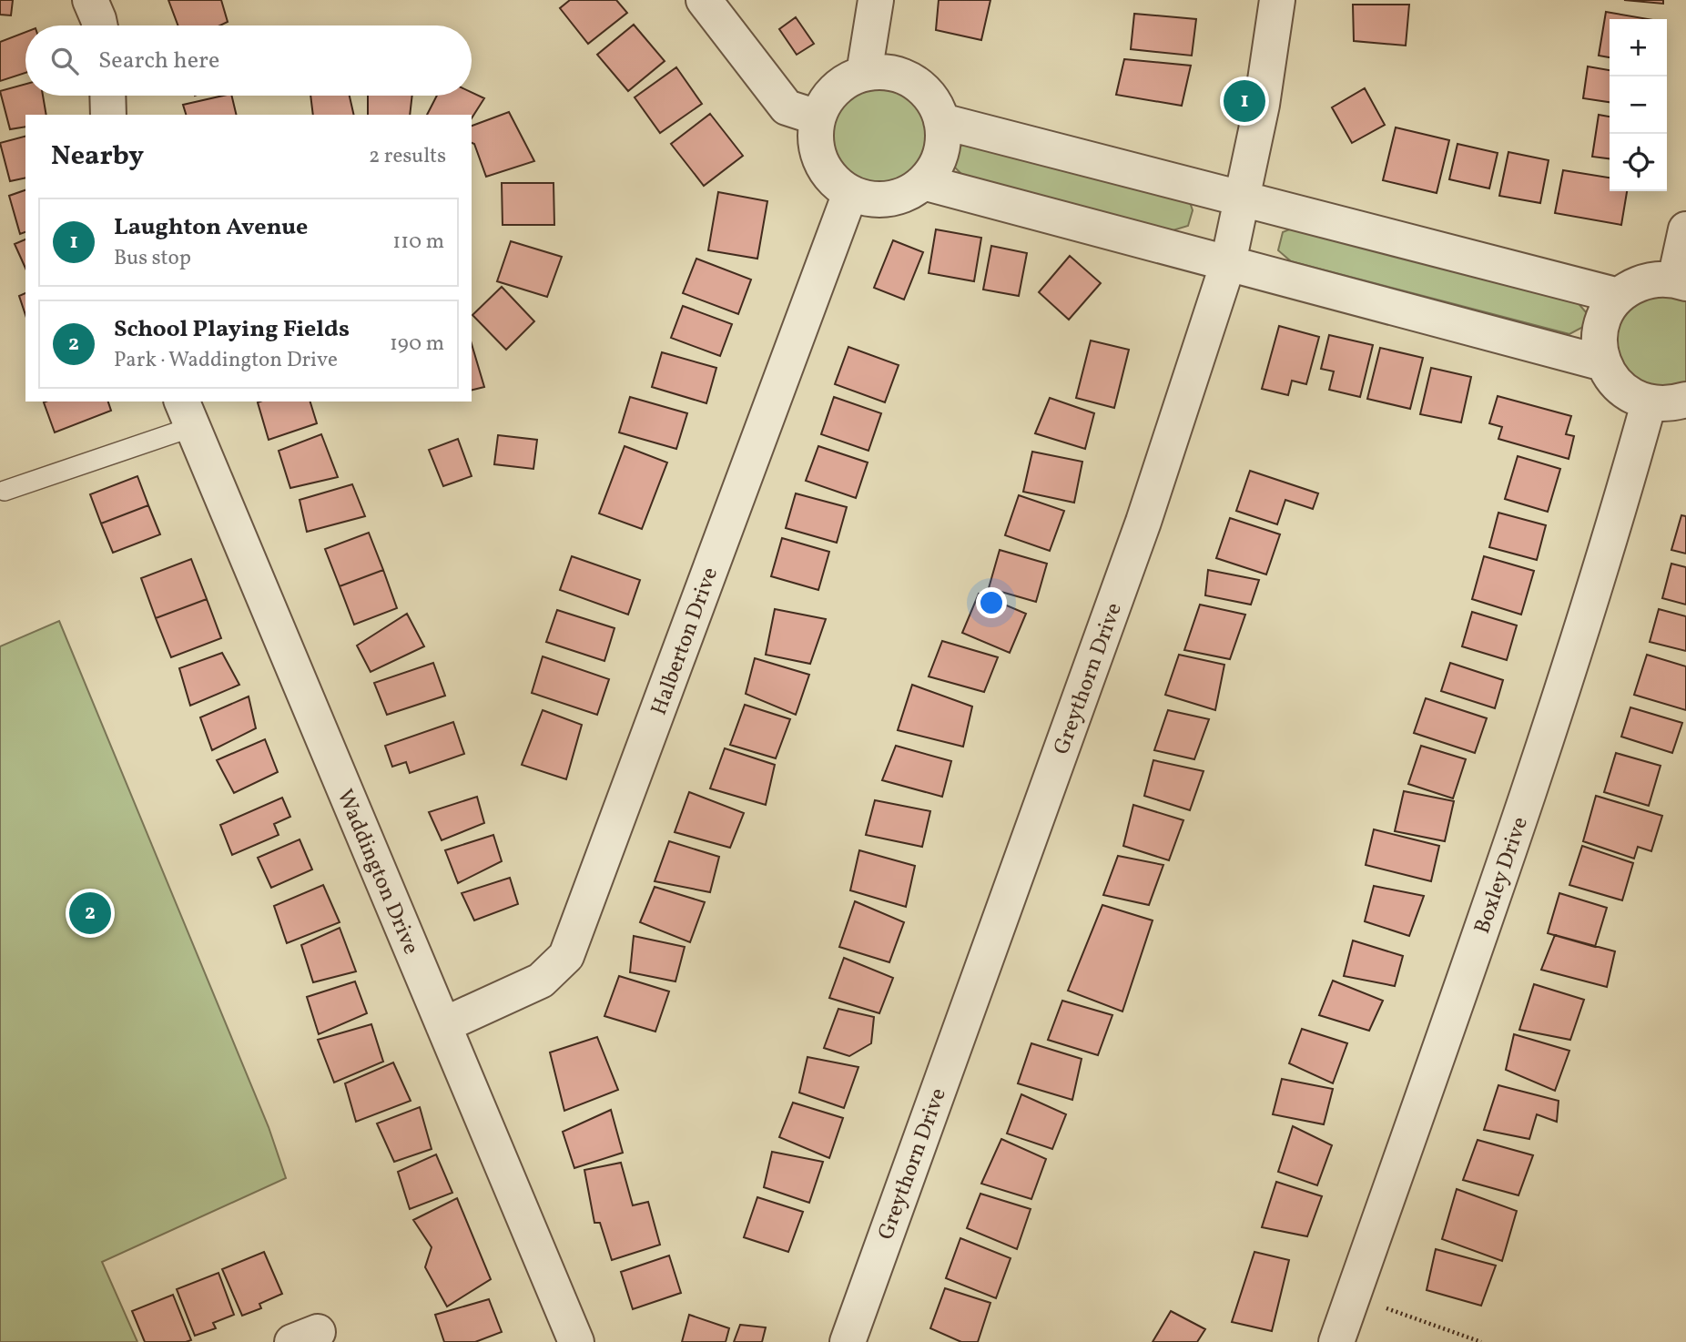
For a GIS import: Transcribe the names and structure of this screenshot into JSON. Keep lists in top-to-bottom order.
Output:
{
  "streets": {
    "street": [
      "Halberton Drive",
      "Greythorn Drive",
      "Waddington Drive",
      "Boxley Drive"
    ]
  },
  "crossings": [
    ["Halberton Drive", "Waddington Drive"]
  ],
  "page": {
    "map_buttons": ["+", "−"],
    "search": "Search here",
    "pins": ["1", "2"],
    "heading": ["Nearby", "2 results"],
    "list": [
      {
        "mark": "1",
        "name": "Laughton Avenue",
        "note": "Bus stop",
        "value": "110 m"
      },
      {
        "mark": "2",
        "name": "School Playing Fields",
        "note": "Park · Waddington Drive",
        "value": "190 m"
      }
    ]
  }
}
